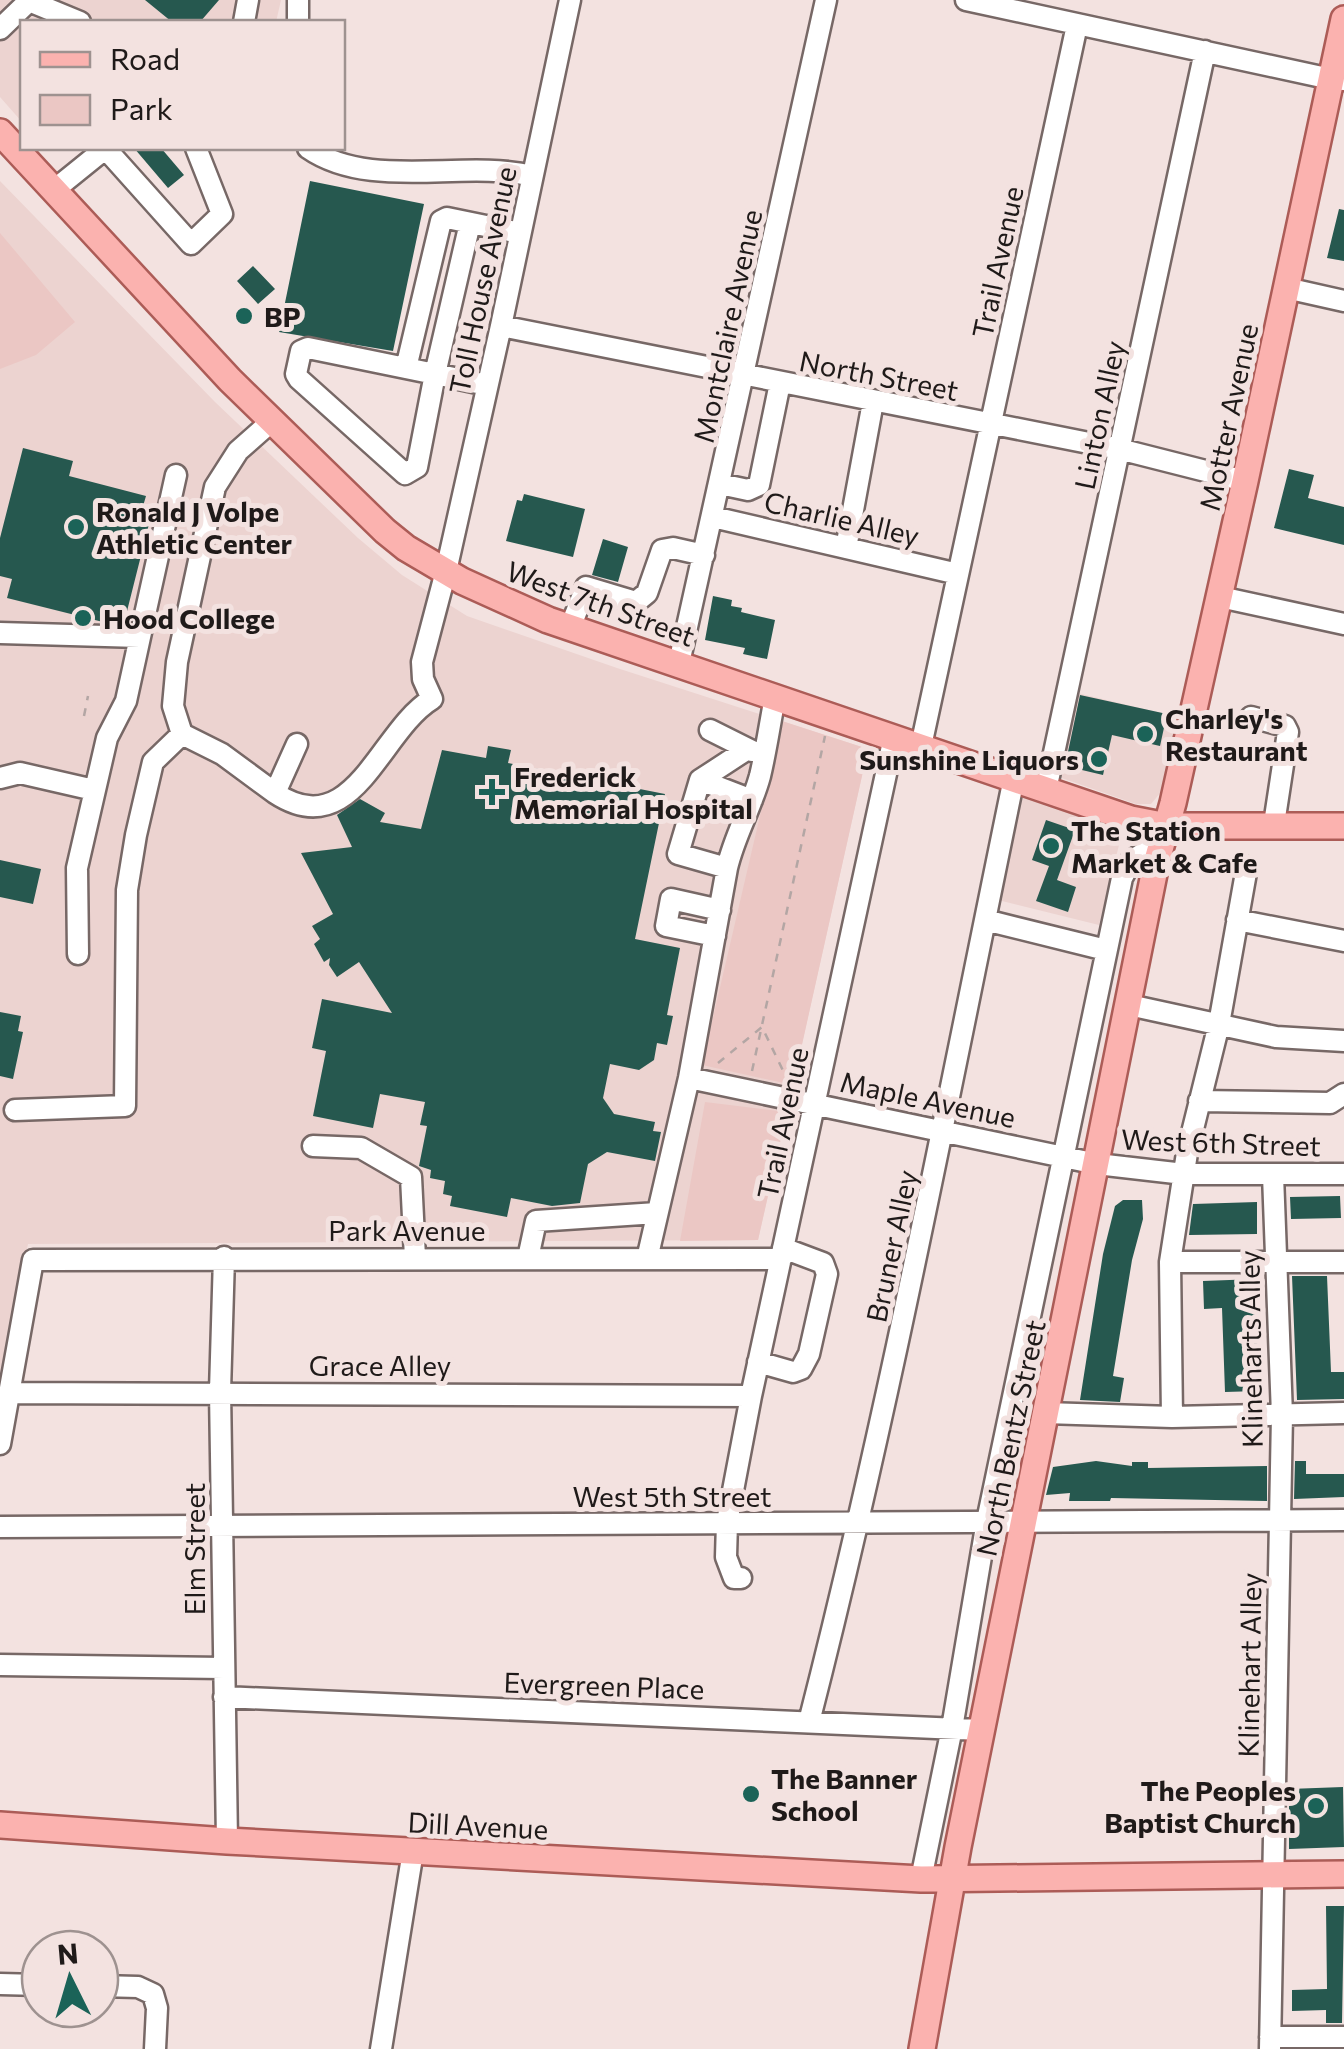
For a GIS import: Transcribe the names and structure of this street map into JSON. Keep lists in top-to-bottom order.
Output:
{
  "streets": {
    "main road": [
      "Motter Avenue",
      "West 7th Street",
      "North Bentz Street",
      "Dill Avenue"
    ],
    "street": [
      "Trail Avenue",
      "Toll House Avenue",
      "Montclaire Avenue",
      "North Street",
      "Linton Alley",
      "Charlie Alley",
      "Maple Avenue",
      "West 6th Street",
      "Park Avenue",
      "Bruner Alley",
      "Klineharts Alley",
      "Grace Alley",
      "West 5th Street",
      "Elm Street",
      "Klinehart Alley",
      "Evergreen Place"
    ]
  },
  "crossings": [
    ["Trail Avenue", "North Street"],
    ["Trail Avenue", "Charlie Alley"],
    ["Trail Avenue", "West 7th Street"],
    ["Trail Avenue", "Maple Avenue"],
    ["Trail Avenue", "Park Avenue"],
    ["Trail Avenue", "Grace Alley"],
    ["Trail Avenue", "West 5th Street"],
    ["Toll House Avenue", "North Street"],
    ["Toll House Avenue", "West 7th Street"],
    ["Montclaire Avenue", "North Street"],
    ["Montclaire Avenue", "Charlie Alley"],
    ["Montclaire Avenue", "West 7th Street"],
    ["North Street", "Linton Alley"],
    ["North Street", "Motter Avenue"],
    ["Linton Alley", "West 7th Street"],
    ["Motter Avenue", "West 7th Street"],
    ["Motter Avenue", "North Bentz Street"],
    ["West 7th Street", "Bruner Alley"],
    ["West 7th Street", "North Bentz Street"],
    ["Maple Avenue", "West 6th Street"],
    ["Maple Avenue", "Bruner Alley"],
    ["Maple Avenue", "North Bentz Street"],
    ["West 6th Street", "Klineharts Alley"],
    ["West 6th Street", "North Bentz Street"],
    ["Park Avenue", "Grace Alley"],
    ["Park Avenue", "Elm Street"],
    ["Bruner Alley", "West 5th Street"],
    ["Bruner Alley", "Evergreen Place"],
    ["Klineharts Alley", "West 5th Street"],
    ["Klineharts Alley", "Klinehart Alley"],
    ["Grace Alley", "Elm Street"],
    ["North Bentz Street", "West 5th Street"],
    ["North Bentz Street", "Evergreen Place"],
    ["North Bentz Street", "Dill Avenue"],
    ["West 5th Street", "Elm Street"],
    ["West 5th Street", "Klinehart Alley"],
    ["Elm Street", "Evergreen Place"],
    ["Elm Street", "Dill Avenue"],
    ["Klinehart Alley", "Dill Avenue"]
  ],
  "places": {
    "other": [
      "BP",
      "Ronald J Volpe Athletic Center",
      "Hood College",
      "Charley's Restaurant",
      "Sunshine Liquors",
      "The Station Market & Cafe",
      "The Banner School",
      "The Peoples Baptist Church"
    ],
    "health": ["Frederick Memorial Hospital"]
  },
  "legend": ["Road", "Park"],
  "north": "top"
}
